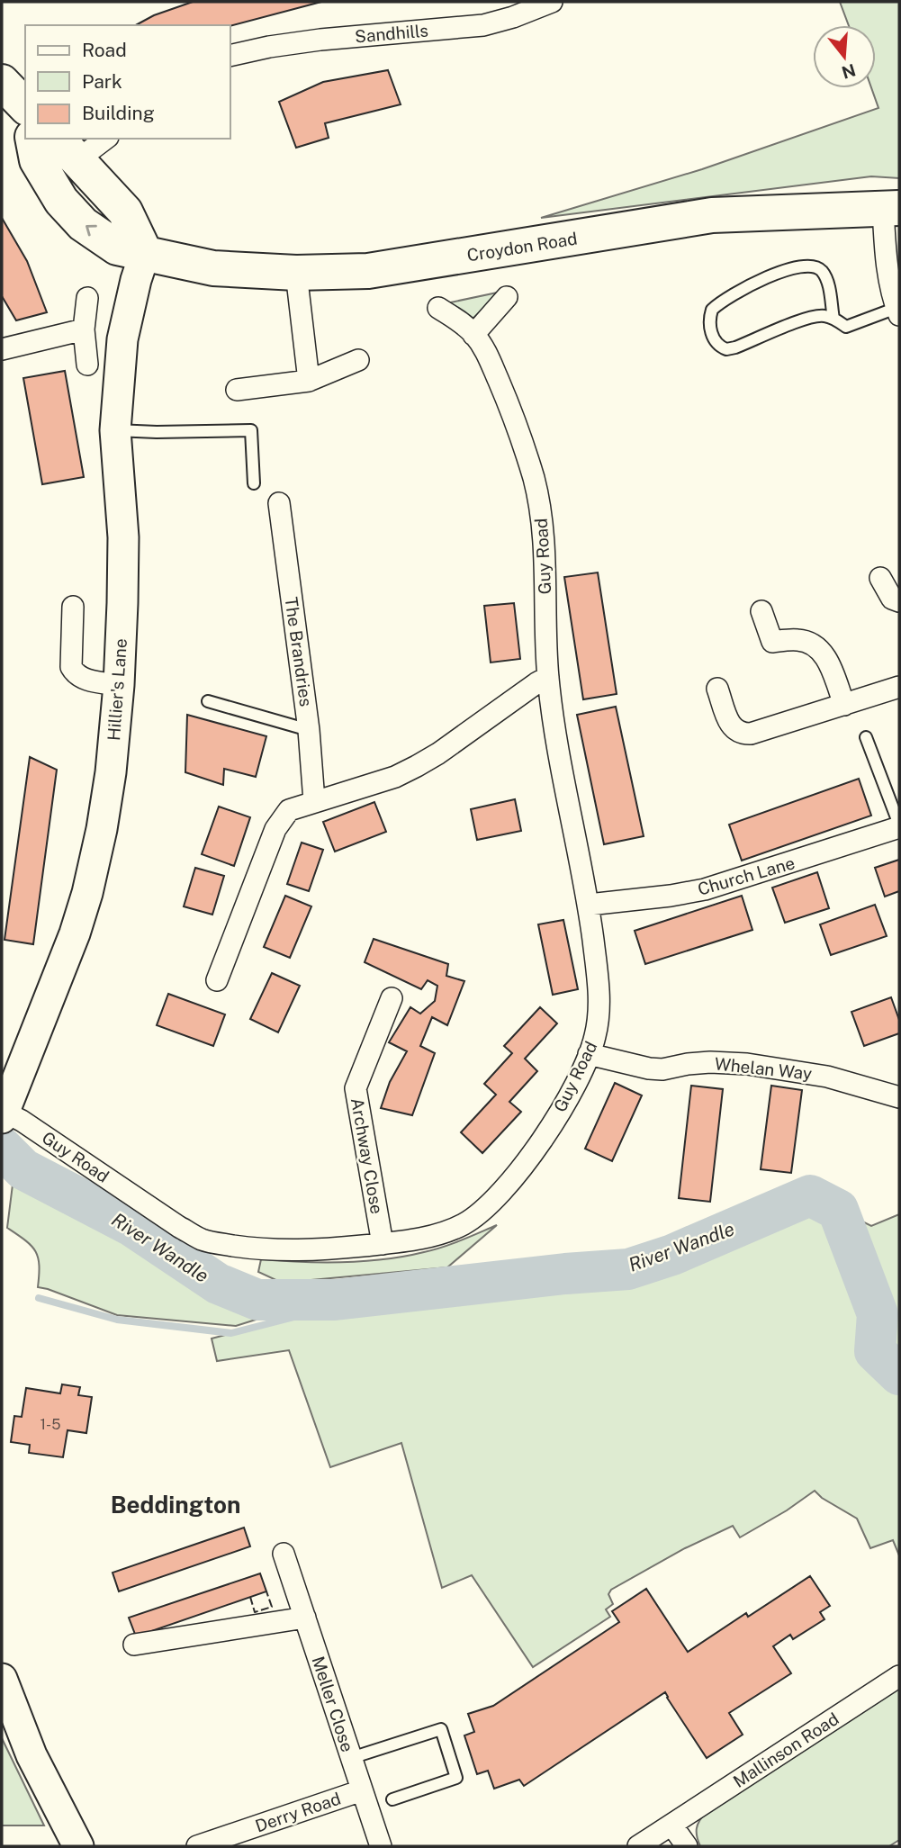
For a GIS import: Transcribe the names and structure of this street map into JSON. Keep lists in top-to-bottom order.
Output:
{
  "streets": {
    "highway": ["Croydon Road"],
    "main road": ["Hillier's Lane"],
    "street": [
      "Sandhills",
      "Guy Road",
      "The Brandries",
      "Church Lane",
      "Whelan Way",
      "Archway Close",
      "Meller Close",
      "Mallinson Road",
      "Derry Road"
    ]
  },
  "crossings": [
    ["Croydon Road", "Hillier's Lane"],
    ["Guy Road", "Hillier's Lane"],
    ["Guy Road", "Church Lane"],
    ["Guy Road", "Whelan Way"],
    ["Guy Road", "Archway Close"],
    ["Meller Close", "Derry Road"]
  ],
  "districts": ["Beddington"],
  "water": ["River Wandle"],
  "house_numbers": ["1-5"],
  "legend": ["Road", "Park", "Building"],
  "north": "bottom"
}
